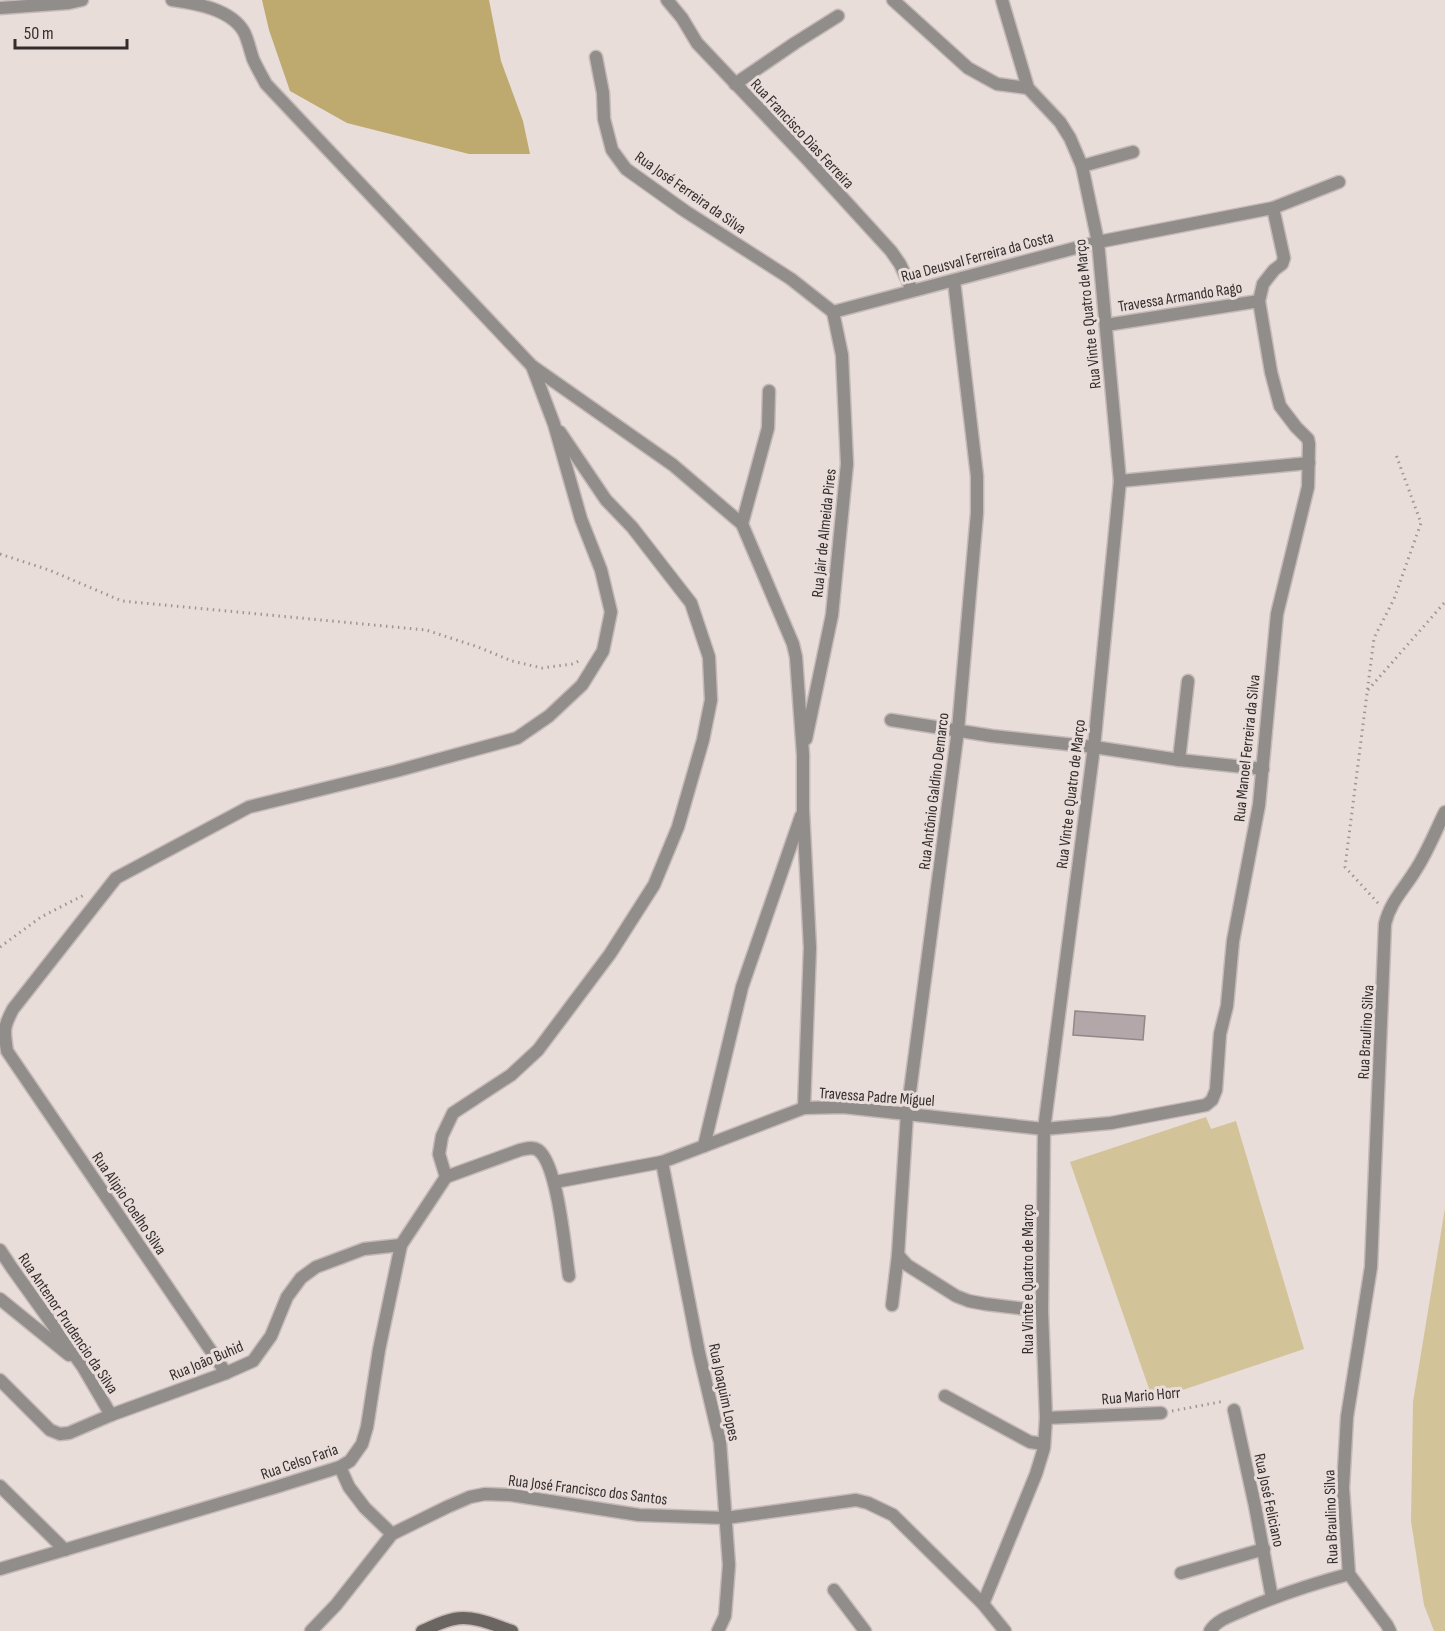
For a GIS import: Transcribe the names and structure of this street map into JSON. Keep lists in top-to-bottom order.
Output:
{
  "streets": {
    "street": [
      "Rua Francisco Dias Ferreira",
      "Rua José Ferreira da Silva",
      "Rua Deusval Ferreira da Costa",
      "Travessa Armando Rago",
      "Rua Vinte e Quatro de Março",
      "Rua Jair de Almeida Pires",
      "Rua Manoel Ferreira da Silva",
      "Rua Antônio Galdino Demarco",
      "Rua Braulino Silva",
      "Travessa Padre Miguel",
      "Rua Alipio Coelho Silva",
      "Rua Antenor Prudencio da Silva",
      "Rua João Buhid",
      "Rua Joaquim Lopes",
      "Rua Mario Horr",
      "Rua Celso Faria",
      "Rua José Francisco dos Santos",
      "Rua José Feliciano"
    ]
  },
  "crossings": [
    ["Rua Francisco Dias Ferreira", "Rua Deusval Ferreira da Costa"],
    ["Rua José Ferreira da Silva", "Rua Deusval Ferreira da Costa"],
    ["Rua José Ferreira da Silva", "Rua Jair de Almeida Pires"],
    ["Rua Deusval Ferreira da Costa", "Rua Vinte e Quatro de Março"],
    ["Rua Deusval Ferreira da Costa", "Rua Jair de Almeida Pires"],
    ["Rua Deusval Ferreira da Costa", "Rua Antônio Galdino Demarco"],
    ["Travessa Armando Rago", "Rua Vinte e Quatro de Março"],
    ["Travessa Armando Rago", "Rua Manoel Ferreira da Silva"],
    ["Rua Vinte e Quatro de Março", "Travessa Padre Miguel"],
    ["Rua Vinte e Quatro de Março", "Rua Mario Horr"],
    ["Rua Vinte e Quatro de Março", "Rua José Francisco dos Santos"],
    ["Rua Manoel Ferreira da Silva", "Travessa Padre Miguel"],
    ["Rua Antônio Galdino Demarco", "Travessa Padre Miguel"],
    ["Travessa Padre Miguel", "Rua Joaquim Lopes"],
    ["Rua Alipio Coelho Silva", "Rua João Buhid"],
    ["Rua Antenor Prudencio da Silva", "Rua João Buhid"],
    ["Rua João Buhid", "Rua Celso Faria"],
    ["Rua Joaquim Lopes", "Rua José Francisco dos Santos"],
    ["Rua Mario Horr", "Rua José Feliciano"]
  ],
  "scale_bar": "50 m"
}
